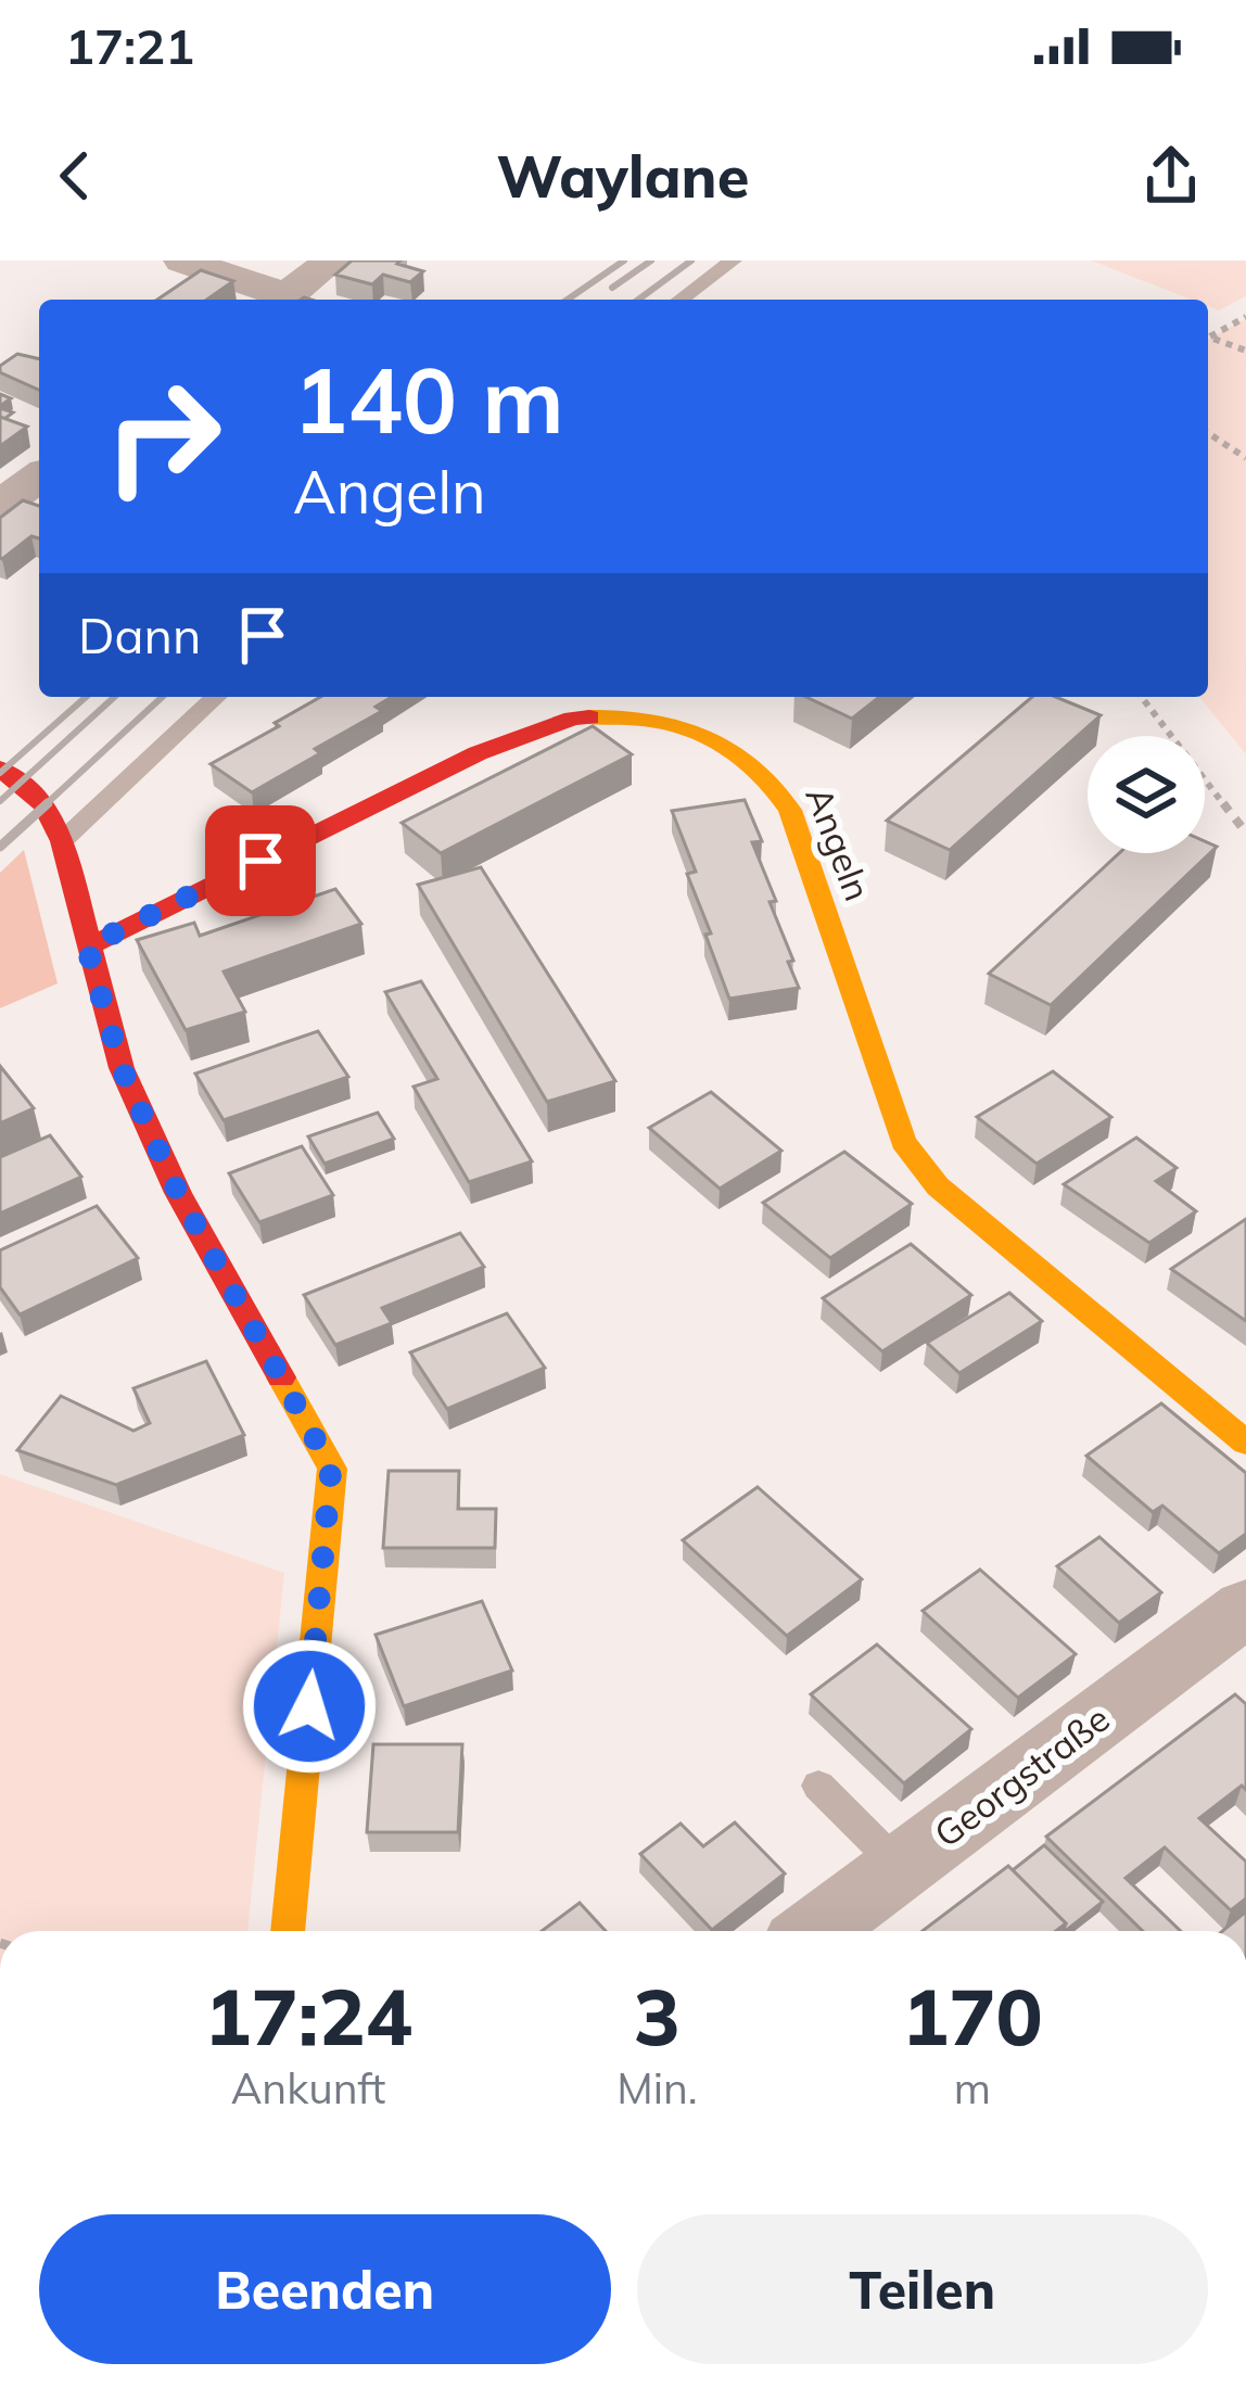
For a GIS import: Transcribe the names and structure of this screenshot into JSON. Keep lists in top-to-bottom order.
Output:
{
  "streets": {
    "street": ["Angeln", "Georgstraße"]
  },
  "page": {
    "status": "17:21",
    "header": "Waylane",
    "turn": ["140 m", "Angeln"],
    "then": "Dann",
    "eta": [
      "17:24",
      "Ankunft",
      "3",
      "Min.",
      "170",
      "m"
    ],
    "buttons": ["Beenden", "Teilen"]
  }
}
